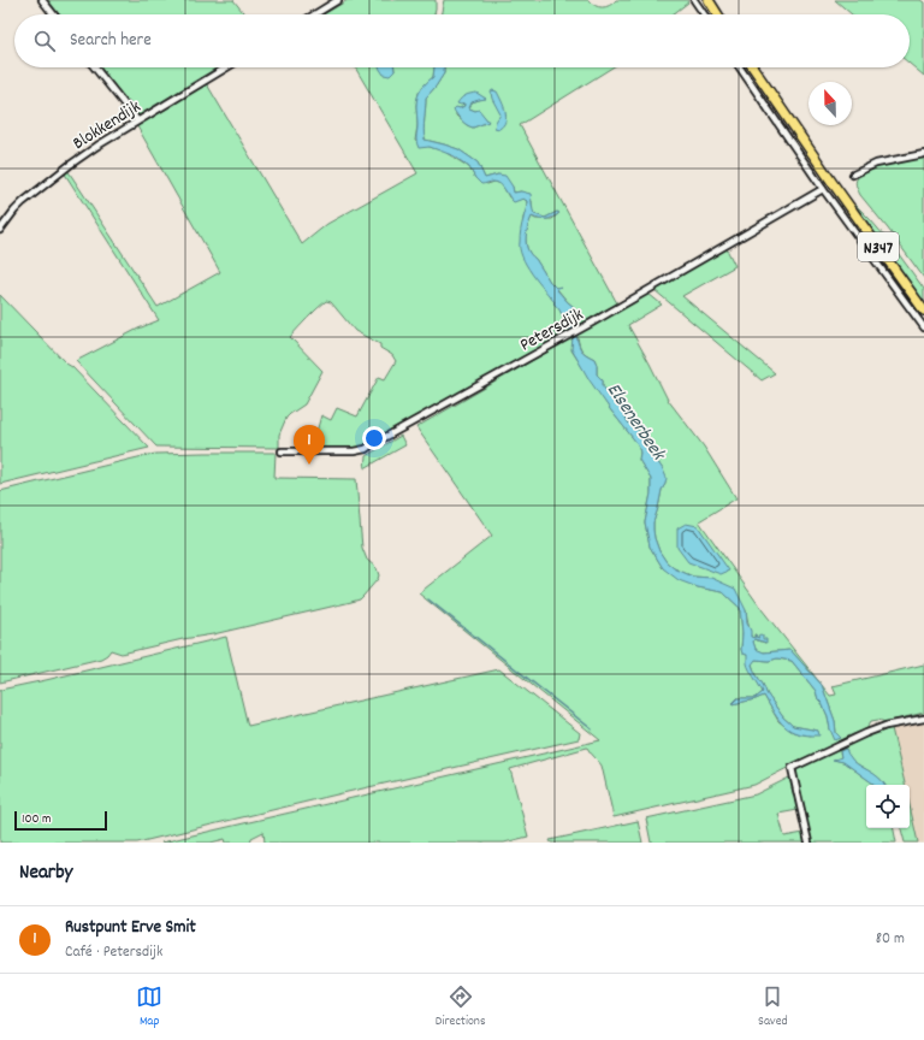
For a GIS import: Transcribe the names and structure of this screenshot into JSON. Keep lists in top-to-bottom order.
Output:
{
  "streets": {
    "main road": ["N347"],
    "street": ["Blokkendijk", "Petersdijk"]
  },
  "water": ["Elsenerbeek"],
  "scale_bar": "100 m",
  "north": "top",
  "page": {
    "search": "Search here",
    "pins": "1",
    "scale": "100 m",
    "heading": "Nearby",
    "list": [
      {
        "mark": "1",
        "name": "Rustpunt Erve Smit",
        "note": "Café · Petersdijk",
        "value": "80 m"
      }
    ],
    "nav": ["Map", "Directions", "Saved"]
  }
}
